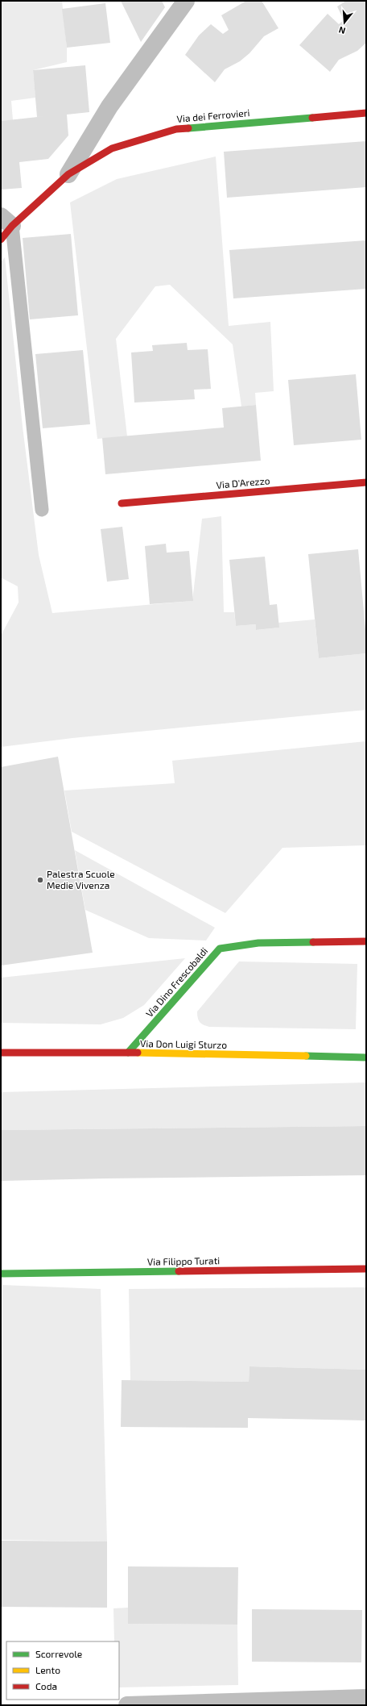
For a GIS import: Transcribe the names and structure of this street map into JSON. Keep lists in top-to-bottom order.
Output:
{
  "streets": {
    "street": [
      "Via dei Ferrovieri",
      "Via D'Arezzo",
      "Via Dino Frescobaldi",
      "Via Don Luigi Sturzo",
      "Via Filippo Turati"
    ]
  },
  "crossings": [
    ["Via Dino Frescobaldi", "Via Don Luigi Sturzo"]
  ],
  "places": ["Palestra Scuole Medie Vivenza"],
  "legend": ["Scorrevole", "Lento", "Coda"],
  "north": "bottom"
}
